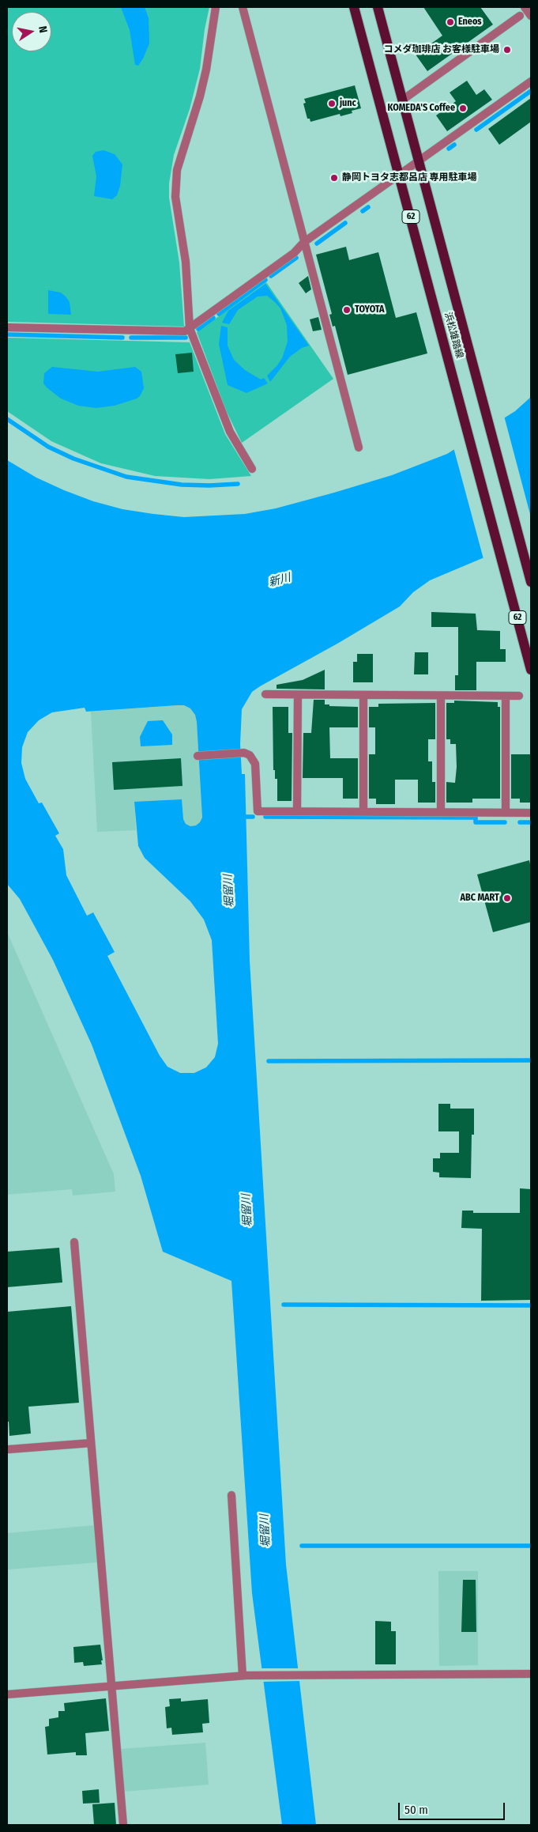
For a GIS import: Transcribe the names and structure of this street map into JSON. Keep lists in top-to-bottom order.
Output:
{
  "streets": {
    "main road": ["62", "浜松雄踏線"]
  },
  "water": ["新川", "堀留川"],
  "places": [
    "Eneos",
    "コメダ珈琲店 お客様駐車場",
    "junc",
    "KOMEDA'S Coffee",
    "静岡トヨタ志都呂店 専用駐車場",
    "TOYOTA",
    "ABC MART"
  ],
  "scale_bar": "50 m",
  "north": "right"
}
